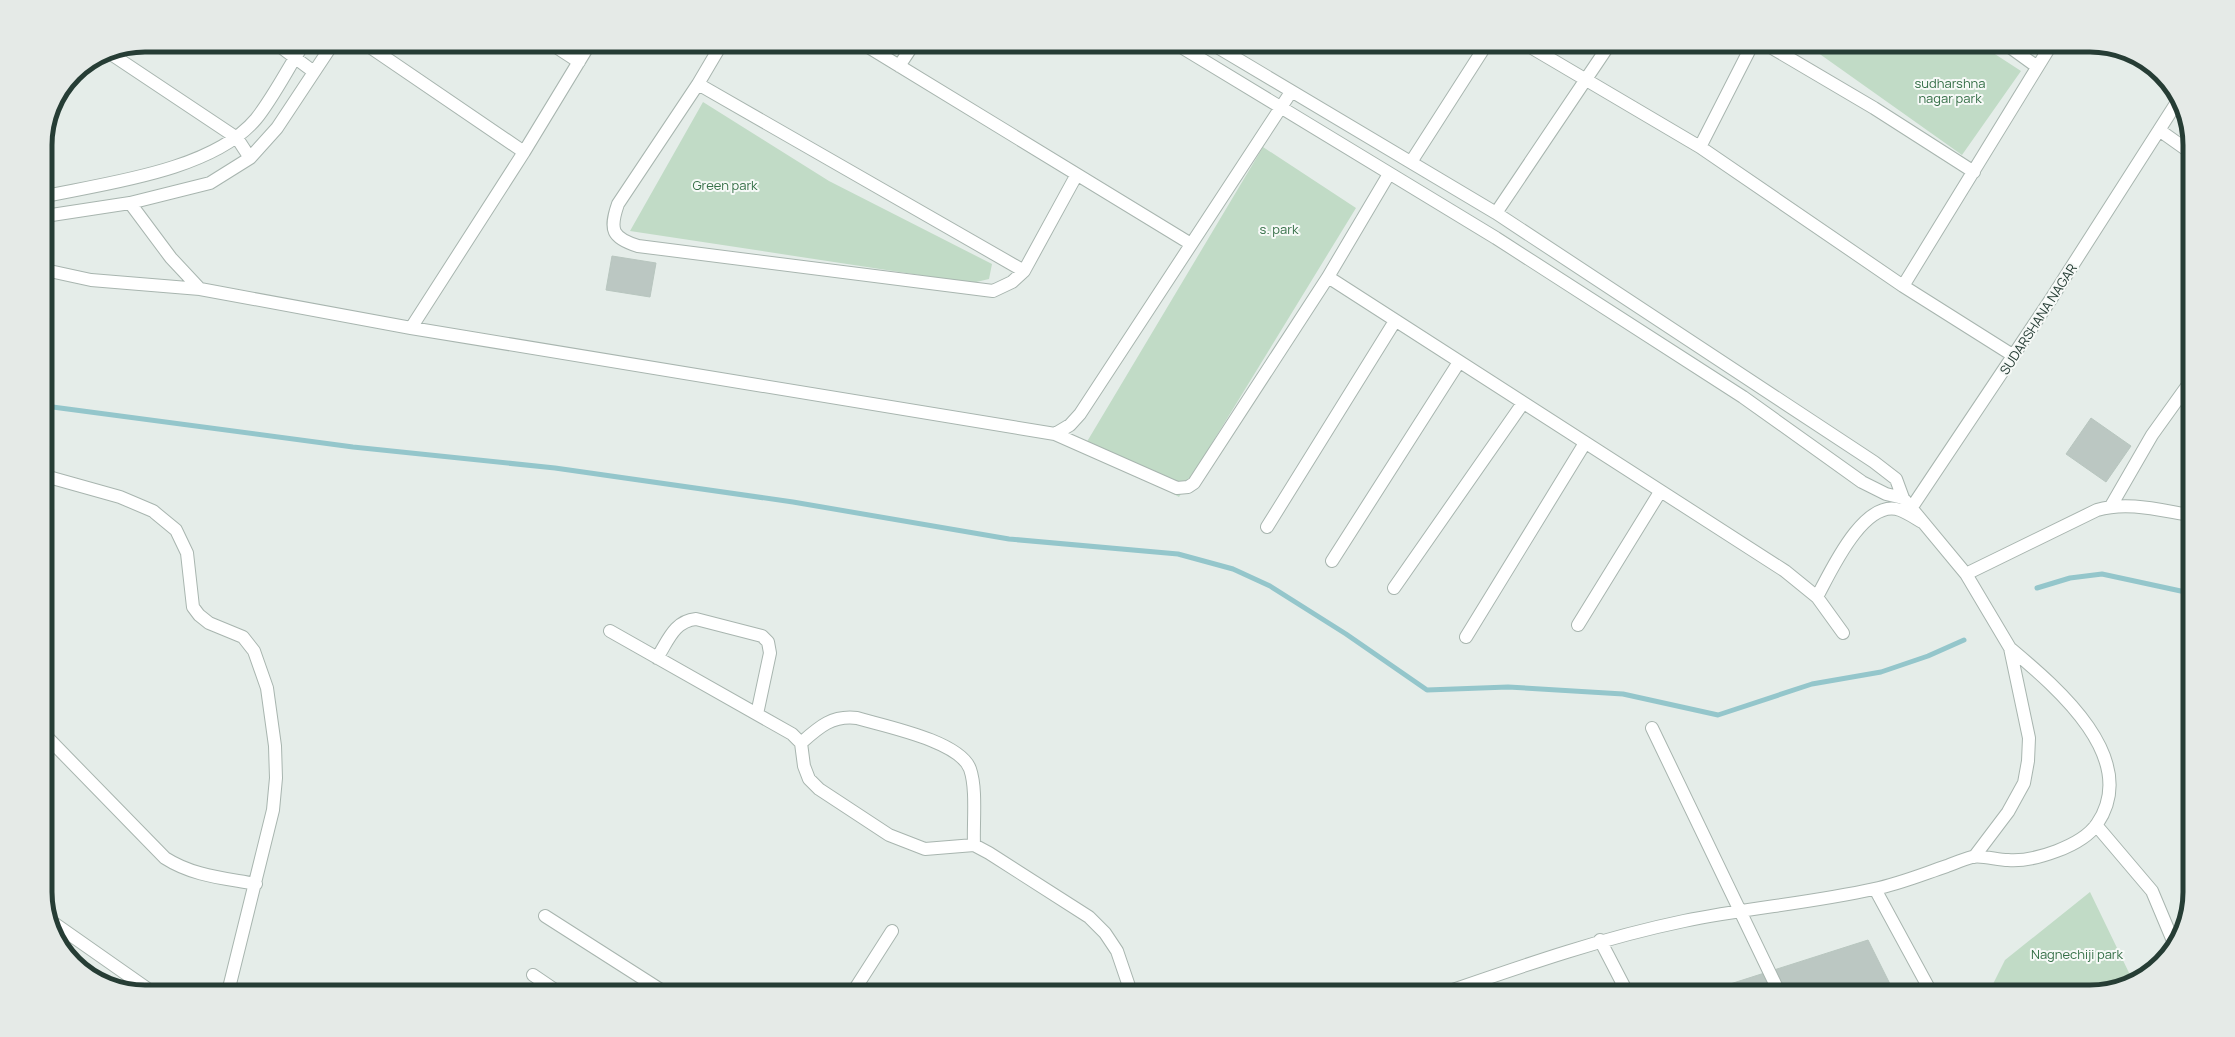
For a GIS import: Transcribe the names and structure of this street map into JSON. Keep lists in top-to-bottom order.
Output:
{
  "streets": {
    "street": ["SUDARSHANA NAGAR"]
  },
  "parks": [
    "sudharshna nagar park",
    "Green park",
    "s. park",
    "Nagnechiji park"
  ]
}
